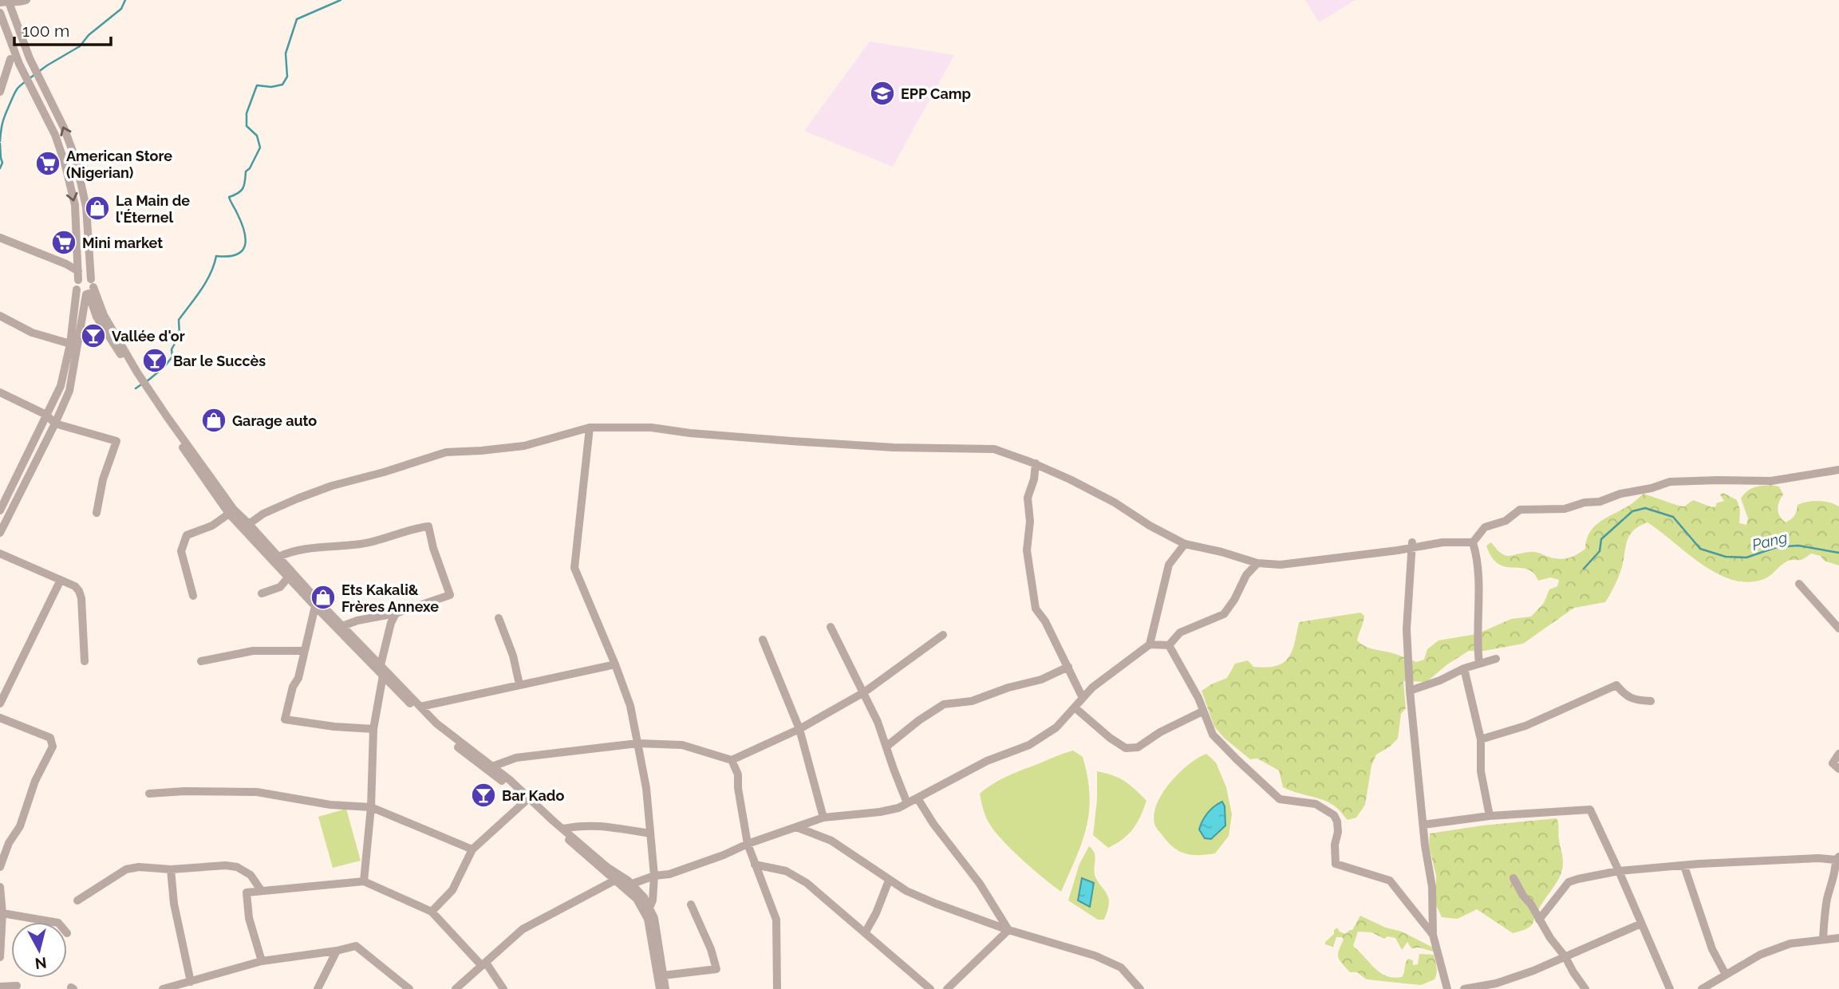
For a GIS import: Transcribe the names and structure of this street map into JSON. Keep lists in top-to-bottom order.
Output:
{
  "water": ["Pang"],
  "places": {
    "school or university": ["EPP Camp"],
    "supermarket": ["American Store (Nigerian)", "Mini market"],
    "shop": ["La Main de l'Éternel", "Garage auto", "Ets Kakali& Frères Annexe"],
    "bar": ["Vallée d'or", "Bar le Succès", "Bar Kado"]
  },
  "scale_bar": "100 m",
  "north": "bottom"
}
